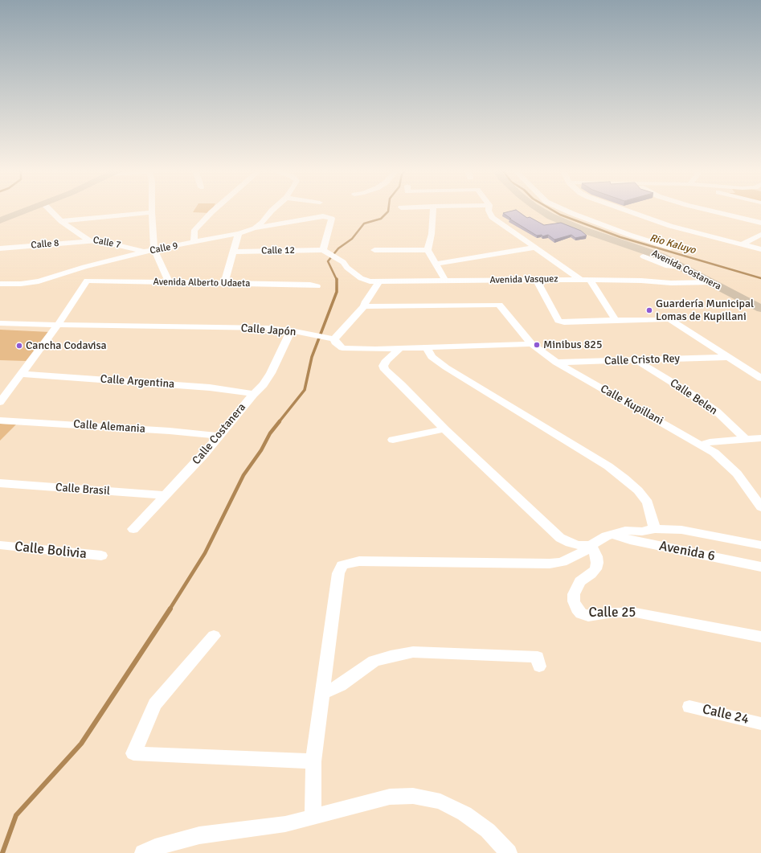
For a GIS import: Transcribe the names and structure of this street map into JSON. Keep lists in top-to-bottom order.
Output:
{
  "streets": {
    "main road": ["Avenida Costanera"],
    "street": [
      "Calle 7",
      "Calle 8",
      "Calle 9",
      "Calle 12",
      "Avenida Vasquez",
      "Avenida Alberto Udaeta",
      "Calle Japón",
      "Calle Cristo Rey",
      "Calle Argentina",
      "Calle Belen",
      "Calle Kupillani",
      "Calle Alemania",
      "Calle Costanera",
      "Calle Brasil",
      "Calle Bolivia",
      "Avenida 6",
      "Calle 25",
      "Calle 24"
    ]
  },
  "crossings": [
    ["Calle 7", "Calle 8"],
    ["Calle 7", "Calle 9"],
    ["Calle 9", "Calle 12"],
    ["Calle 9", "Avenida Vasquez"],
    ["Calle 12", "Avenida Vasquez"],
    ["Avenida Costanera", "Avenida Vasquez"],
    ["Avenida Alberto Udaeta", "Calle Japón"],
    ["Calle Japón", "Calle Costanera"],
    ["Calle Cristo Rey", "Calle Belen"],
    ["Calle Cristo Rey", "Calle Kupillani"],
    ["Calle Argentina", "Calle Costanera"],
    ["Calle Alemania", "Calle Costanera"],
    ["Calle Costanera", "Calle Brasil"]
  ],
  "water": ["Rio Kaluyo"],
  "places": ["Guardería Municipal Lomas de Kupillani", "Minibus 825", "Cancha Codavisa"]
}
